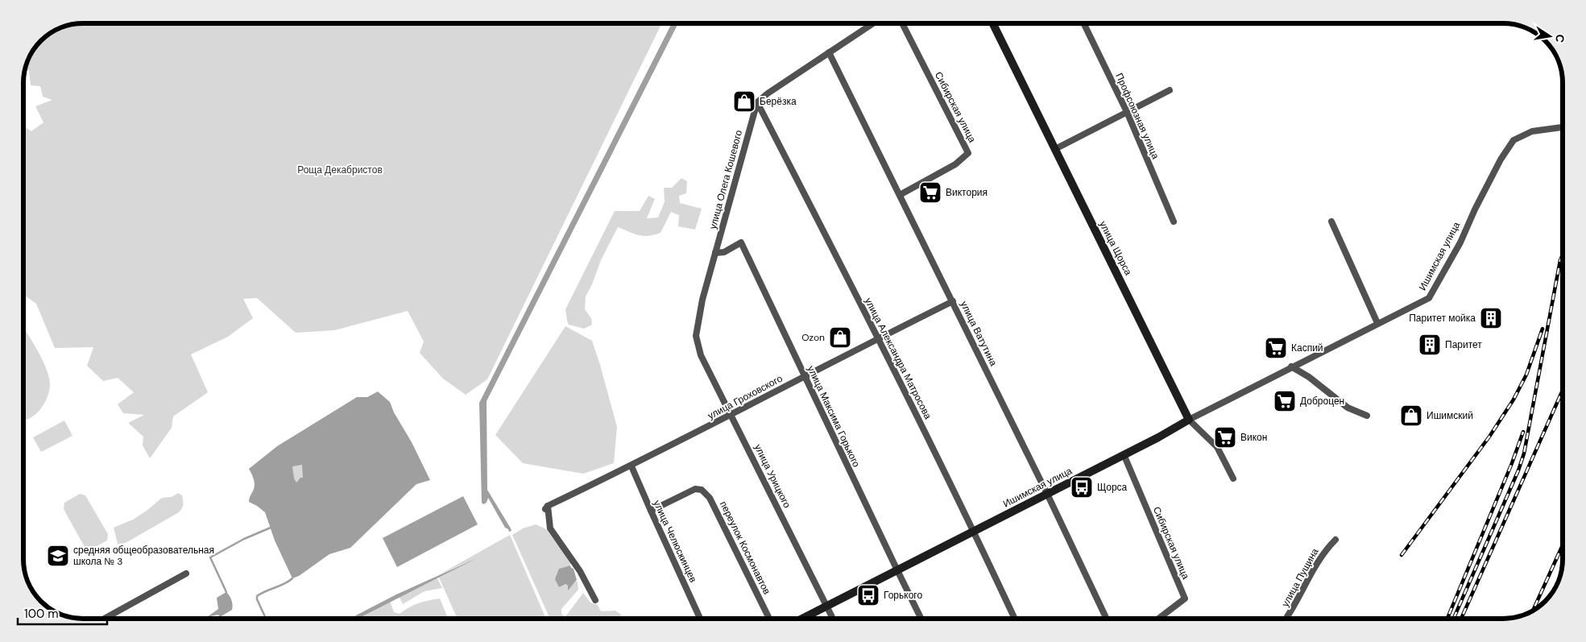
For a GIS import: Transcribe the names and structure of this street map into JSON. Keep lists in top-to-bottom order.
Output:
{
  "streets": {
    "main road": ["улица Щорса", "Ишимская улица"],
    "street": [
      "Сибирская улица",
      "Профсоюзная улица",
      "улица Олега Кошевого",
      "улица Ватутина",
      "улица Александра Матросова",
      "улица Гроховского",
      "улица Максима Горького",
      "улица Урицкого",
      "улица Челюскинцев",
      "переулок Космонавтов",
      "улица Пущина"
    ]
  },
  "crossings": [
    ["Сибирская улица", "Ишимская улица"],
    ["Сибирская улица", "улица Ватутина"],
    ["улица Олега Кошевого", "улица Александра Матросова"],
    ["улица Олега Кошевого", "улица Максима Горького"],
    ["улица Олега Кошевого", "улица Урицкого"],
    ["улица Щорса", "Ишимская улица"],
    ["Ишимская улица", "улица Ватутина"],
    ["Ишимская улица", "улица Александра Матросова"],
    ["Ишимская улица", "улица Максима Горького"],
    ["Ишимская улица", "улица Урицкого"],
    ["улица Ватутина", "улица Гроховского"],
    ["улица Александра Матросова", "улица Гроховского"],
    ["улица Гроховского", "улица Максима Горького"],
    ["улица Гроховского", "улица Урицкого"],
    ["улица Гроховского", "улица Челюскинцев"],
    ["улица Челюскинцев", "переулок Космонавтов"]
  ],
  "parks": ["Роща Декабристов"],
  "places": {
    "shop": ["Берёзка", "Ozon", "Ишимский"],
    "supermarket": [
      "Виктория",
      "Каспий",
      "Доброцен",
      "Викон"
    ],
    "building": ["Паритет мойка", "Паритет"],
    "bus stop": ["Щорса", "Горького"],
    "school or university": ["средняя общеобразовательная школа № 3"]
  },
  "scale_bar": "100 m",
  "north": "right"
}
